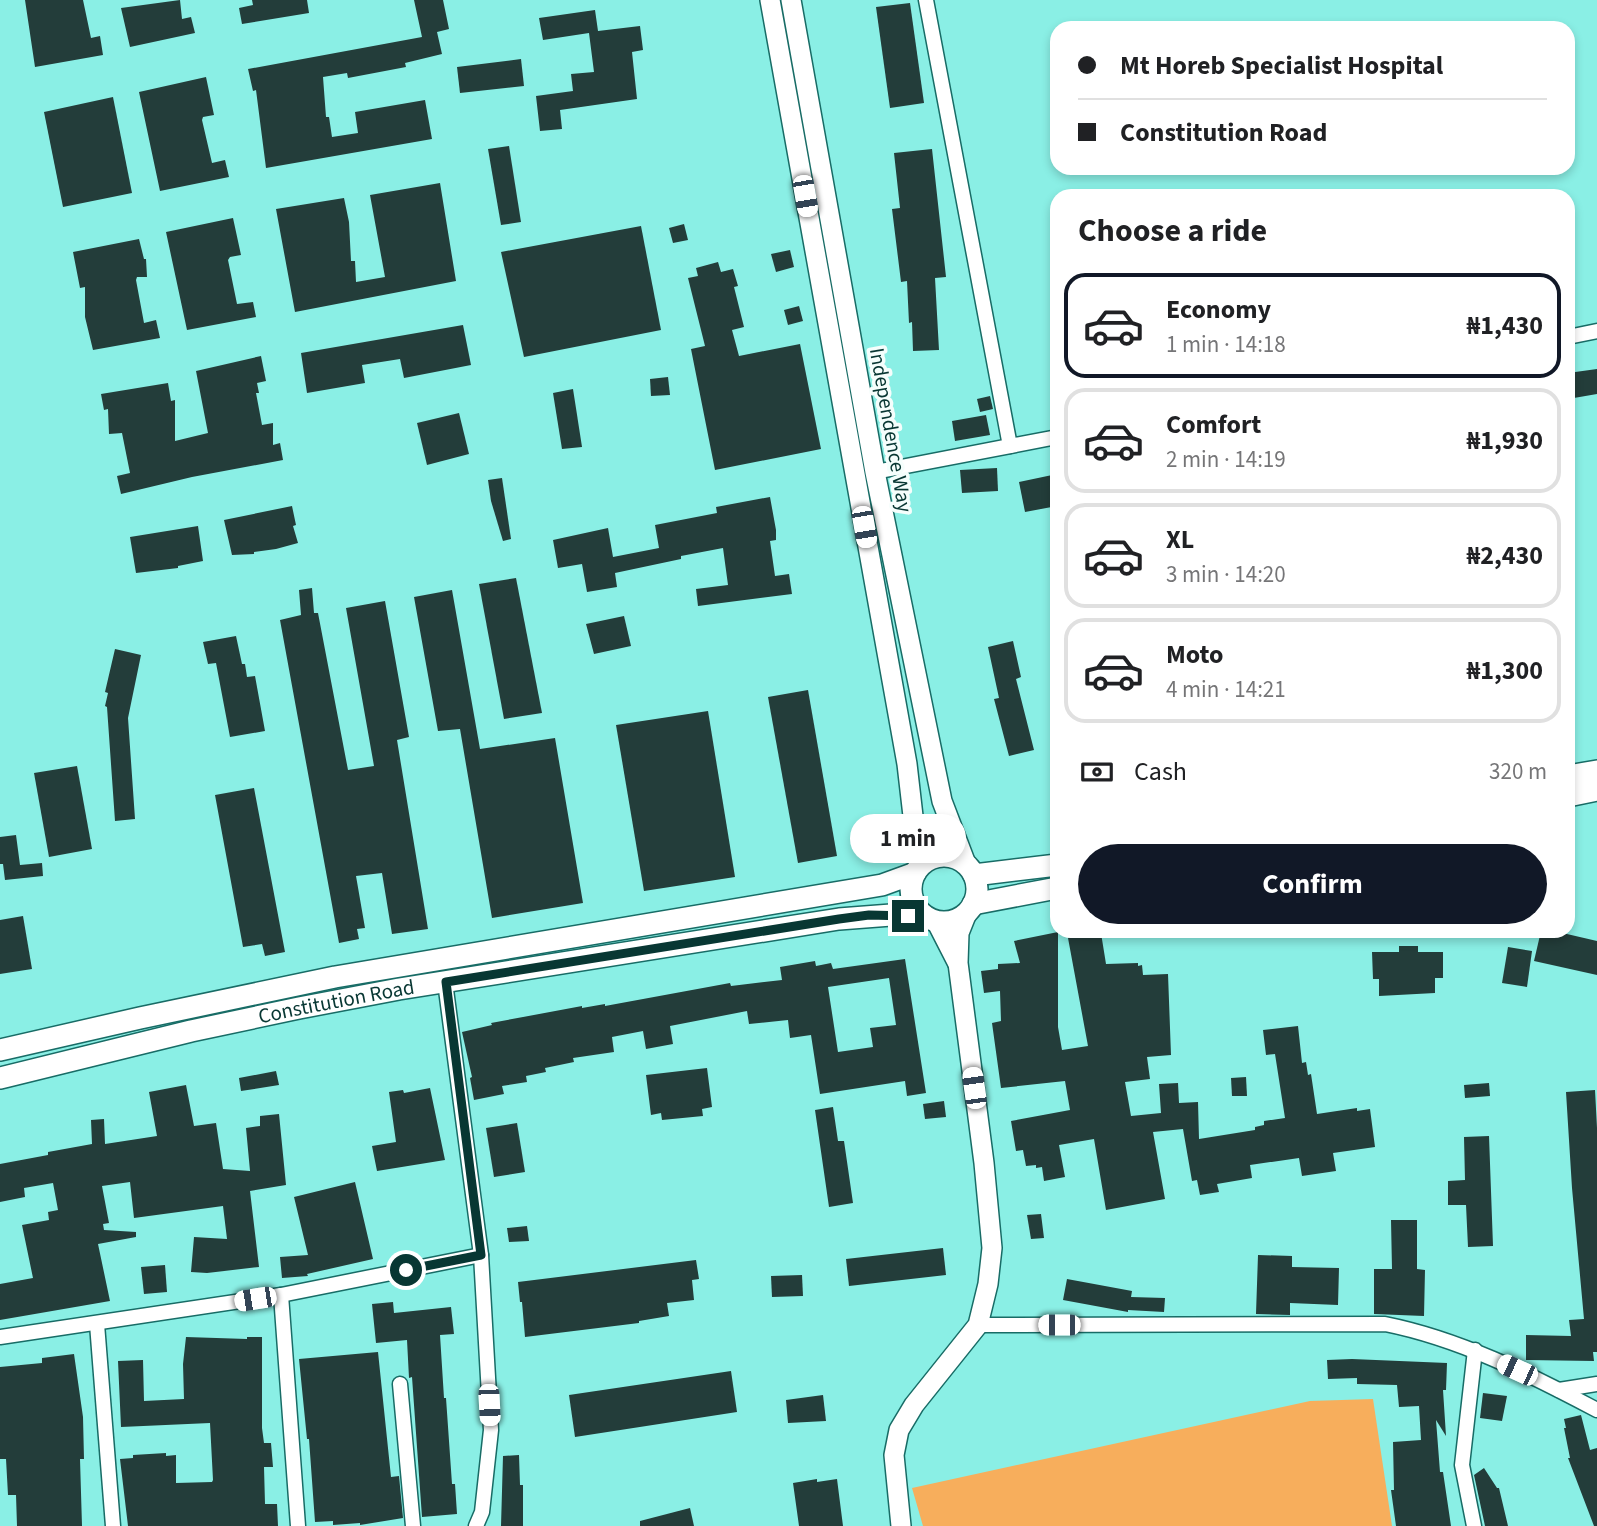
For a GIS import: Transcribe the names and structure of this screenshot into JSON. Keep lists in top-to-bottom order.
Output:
{
  "streets": {
    "main road": ["Independence Way", "Constitution Road"]
  },
  "crossings": [
    ["Independence Way", "Constitution Road"]
  ],
  "page": {
    "banner": ["Mt Horeb Specialist Hospital", "Constitution Road"],
    "heading": "Choose a ride",
    "list": [
      {
        "name": "Economy",
        "note": "1 min · 14:18",
        "value": "₦1,430"
      },
      {
        "name": "Comfort",
        "note": "2 min · 14:19",
        "value": "₦1,930"
      },
      {
        "name": "XL",
        "note": "3 min · 14:20",
        "value": "₦2,430"
      },
      {
        "name": "Moto",
        "note": "4 min · 14:21",
        "value": "₦1,300"
      }
    ],
    "pay": ["Cash", "320 m"],
    "bubble": "1 min",
    "buttons": "Confirm"
  }
}
